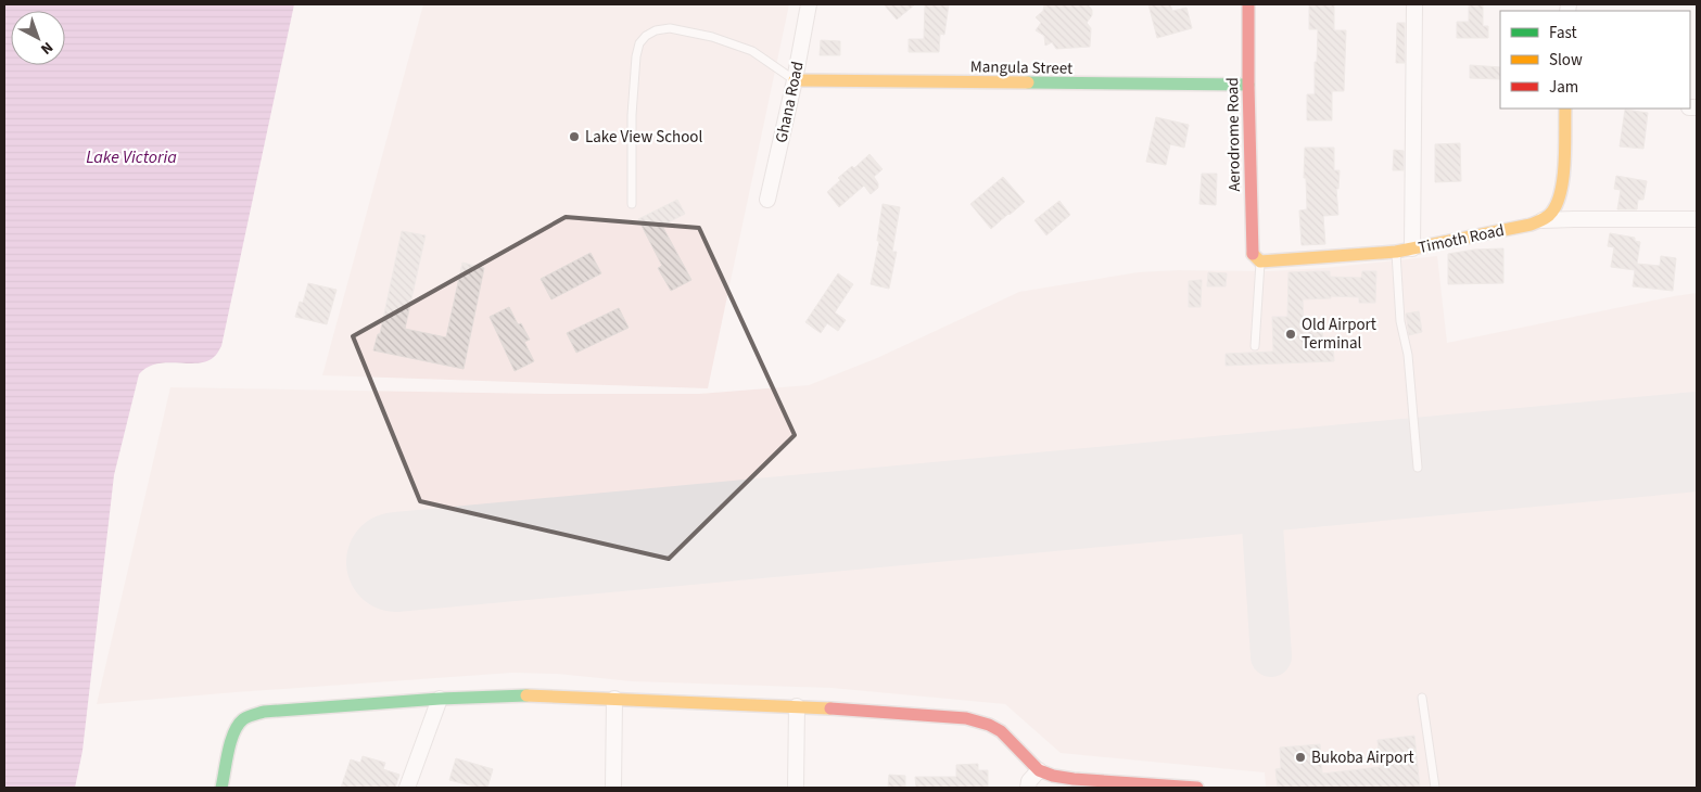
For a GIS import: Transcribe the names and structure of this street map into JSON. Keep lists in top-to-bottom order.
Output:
{
  "streets": {
    "street": [
      "Mangula Street",
      "Ghana Road",
      "Aerodrome Road",
      "Timoth Road"
    ]
  },
  "crossings": [
    ["Mangula Street", "Ghana Road"],
    ["Mangula Street", "Aerodrome Road"],
    ["Aerodrome Road", "Timoth Road"]
  ],
  "water": ["Lake Victoria"],
  "places": ["Lake View School", "Old Airport Terminal", "Bukoba Airport"],
  "legend": ["Fast", "Slow", "Jam"],
  "north": "bottom right"
}
